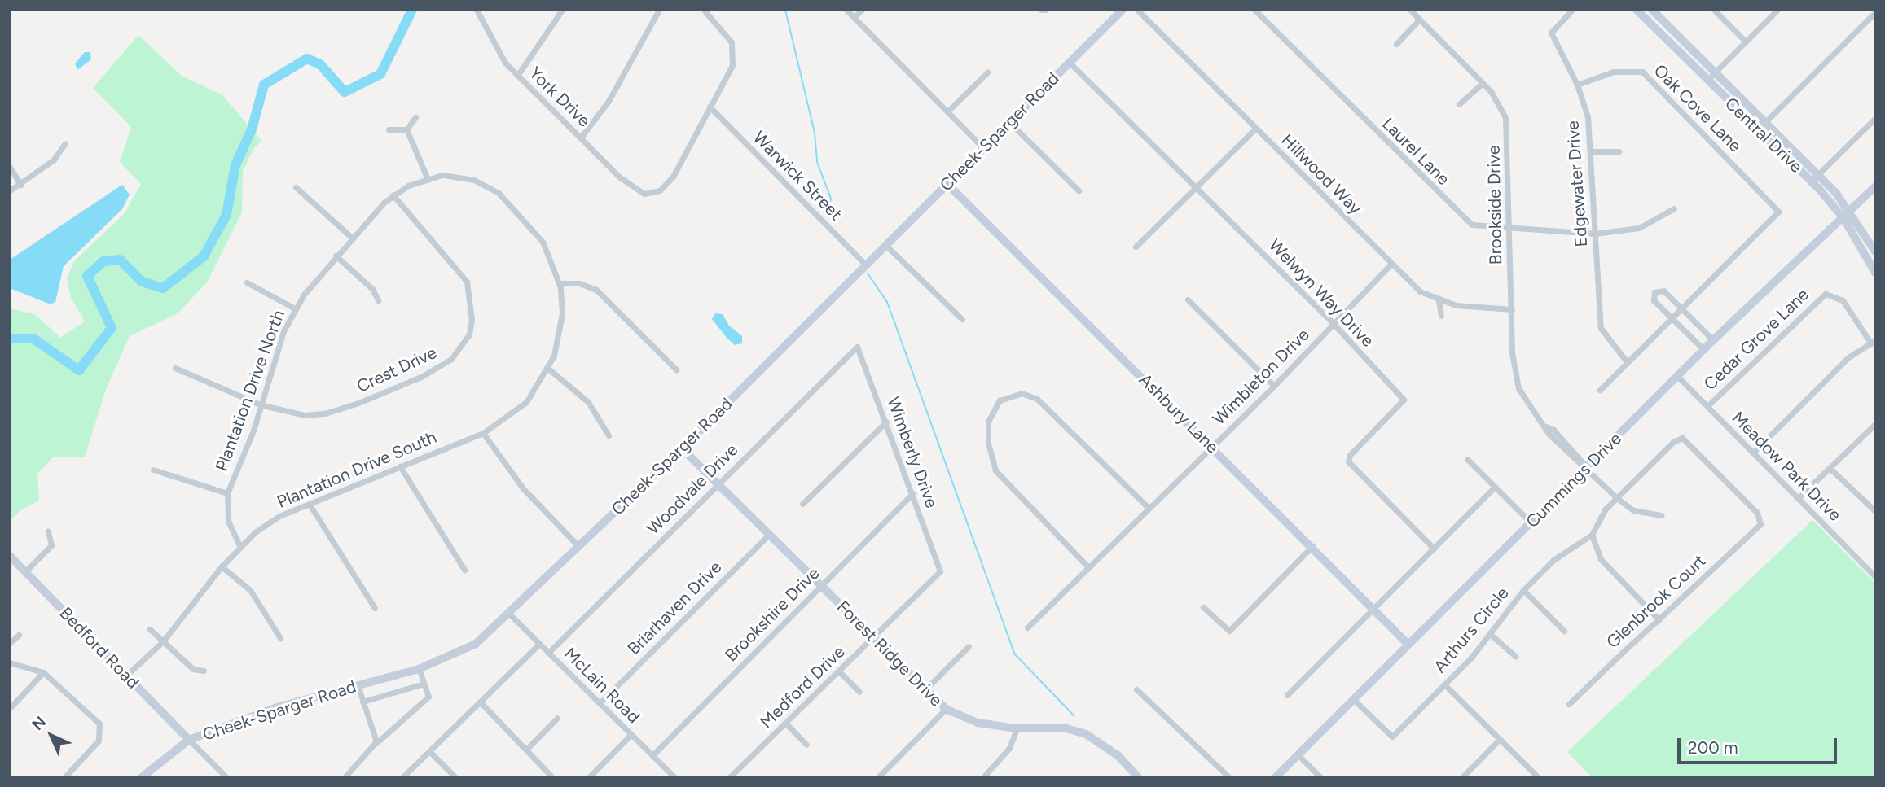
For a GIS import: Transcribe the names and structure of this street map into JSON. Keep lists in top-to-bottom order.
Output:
{
  "streets": {
    "main road": [
      "Cheek-Sparger Road",
      "Central Drive",
      "Ashbury Lane",
      "Cummings Drive",
      "Bedford Road",
      "Forest Ridge Drive"
    ],
    "street": [
      "York Drive",
      "Oak Cove Lane",
      "Laurel Lane",
      "Hillwood Way",
      "Warwick Street",
      "Edgewater Drive",
      "Brookside Drive",
      "Welwyn Way Drive",
      "Cedar Grove Lane",
      "Crest Drive",
      "Wimbleton Drive",
      "Plantation Drive North",
      "Wimberly Drive",
      "Meadow Park Drive",
      "Plantation Drive South",
      "Woodvale Drive",
      "Glenbrook Court",
      "Briarhaven Drive",
      "Brookshire Drive",
      "Arthurs Circle",
      "McLain Road",
      "Medford Drive"
    ]
  },
  "crossings": [
    ["York Drive", "Warwick Street"],
    ["Oak Cove Lane", "Edgewater Drive"],
    ["Cheek-Sparger Road", "Warwick Street"],
    ["Cheek-Sparger Road", "Welwyn Way Drive"],
    ["Cheek-Sparger Road", "Ashbury Lane"],
    ["Cheek-Sparger Road", "Bedford Road"],
    ["Cheek-Sparger Road", "Forest Ridge Drive"],
    ["Cheek-Sparger Road", "McLain Road"],
    ["Central Drive", "Cummings Drive"],
    ["Laurel Lane", "Edgewater Drive"],
    ["Laurel Lane", "Brookside Drive"],
    ["Hillwood Way", "Brookside Drive"],
    ["Hillwood Way", "Wimbleton Drive"],
    ["Brookside Drive", "Cummings Drive"],
    ["Brookside Drive", "Glenbrook Court"],
    ["Welwyn Way Drive", "Wimbleton Drive"],
    ["Cedar Grove Lane", "Meadow Park Drive"],
    ["Crest Drive", "Plantation Drive North"],
    ["Wimbleton Drive", "Ashbury Lane"],
    ["Plantation Drive North", "Plantation Drive South"],
    ["Ashbury Lane", "Cummings Drive"],
    ["Wimberly Drive", "Woodvale Drive"],
    ["Wimberly Drive", "Brookshire Drive"],
    ["Wimberly Drive", "Medford Drive"],
    ["Meadow Park Drive", "Cummings Drive"],
    ["Plantation Drive South", "Bedford Road"],
    ["Cummings Drive", "Arthurs Circle"],
    ["Woodvale Drive", "Forest Ridge Drive"],
    ["Woodvale Drive", "McLain Road"],
    ["Briarhaven Drive", "Forest Ridge Drive"],
    ["Briarhaven Drive", "McLain Road"],
    ["Brookshire Drive", "Forest Ridge Drive"],
    ["Brookshire Drive", "McLain Road"],
    ["Forest Ridge Drive", "Medford Drive"]
  ],
  "scale_bar": "200 m",
  "north": "top left"
}
